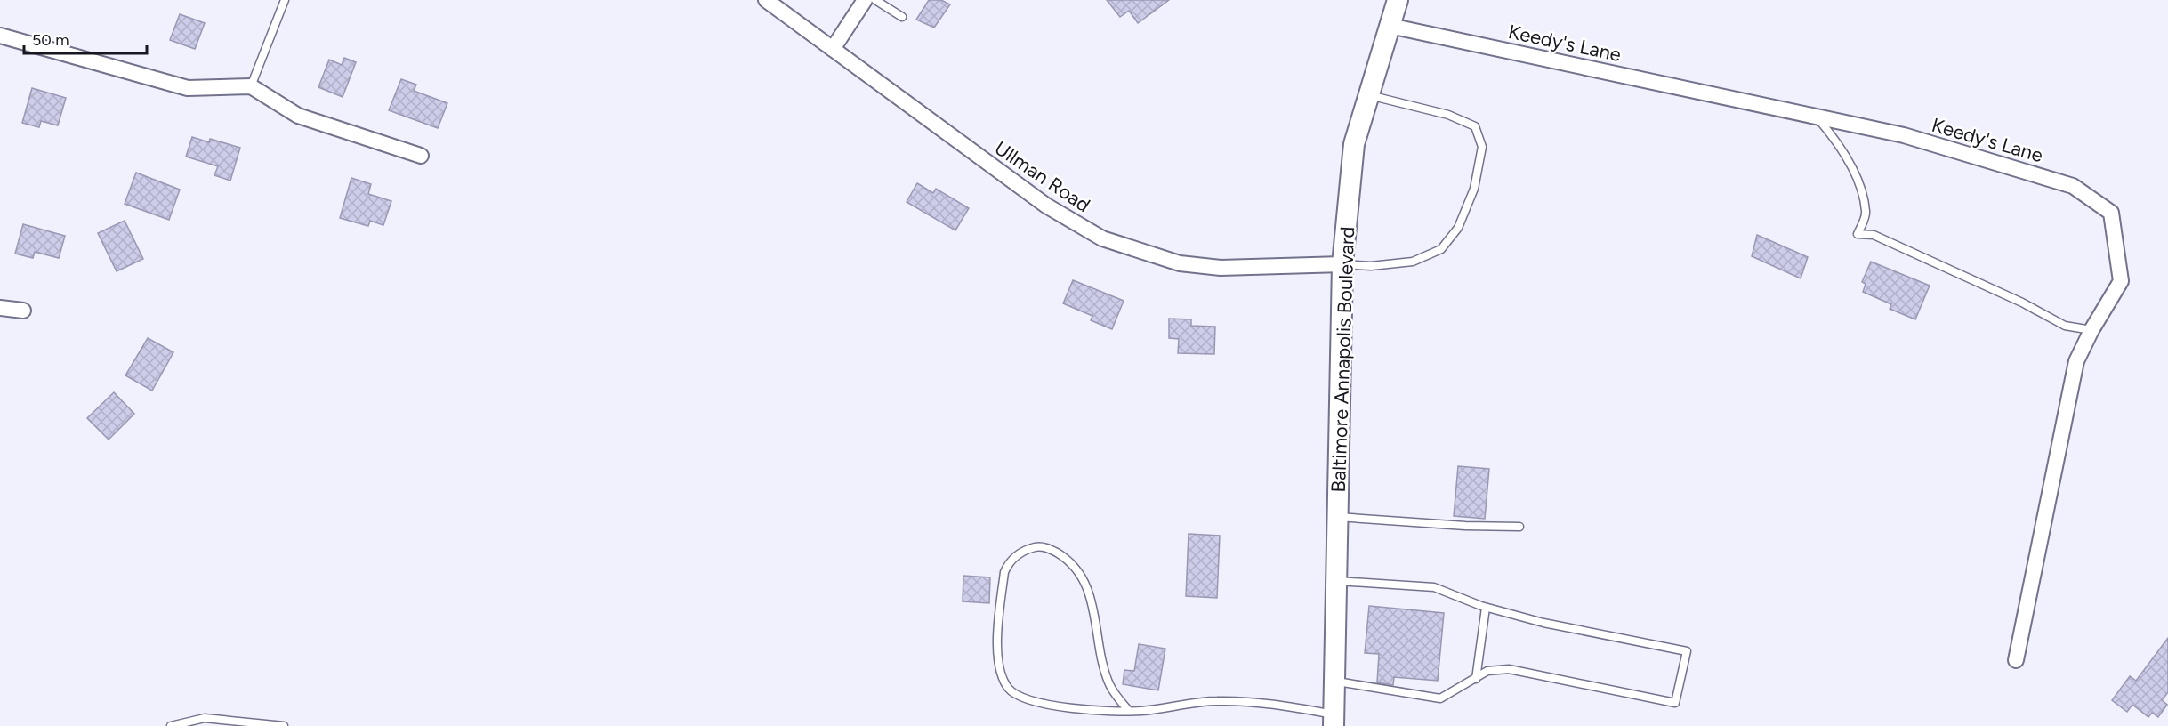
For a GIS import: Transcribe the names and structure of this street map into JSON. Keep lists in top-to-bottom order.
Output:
{
  "streets": {
    "main road": ["Baltimore Annapolis Boulevard"],
    "street": ["Keedy's Lane", "Ullman Road"]
  },
  "crossings": [
    ["Keedy's Lane", "Baltimore Annapolis Boulevard"],
    ["Ullman Road", "Baltimore Annapolis Boulevard"]
  ],
  "scale_bar": "50 m"
}
